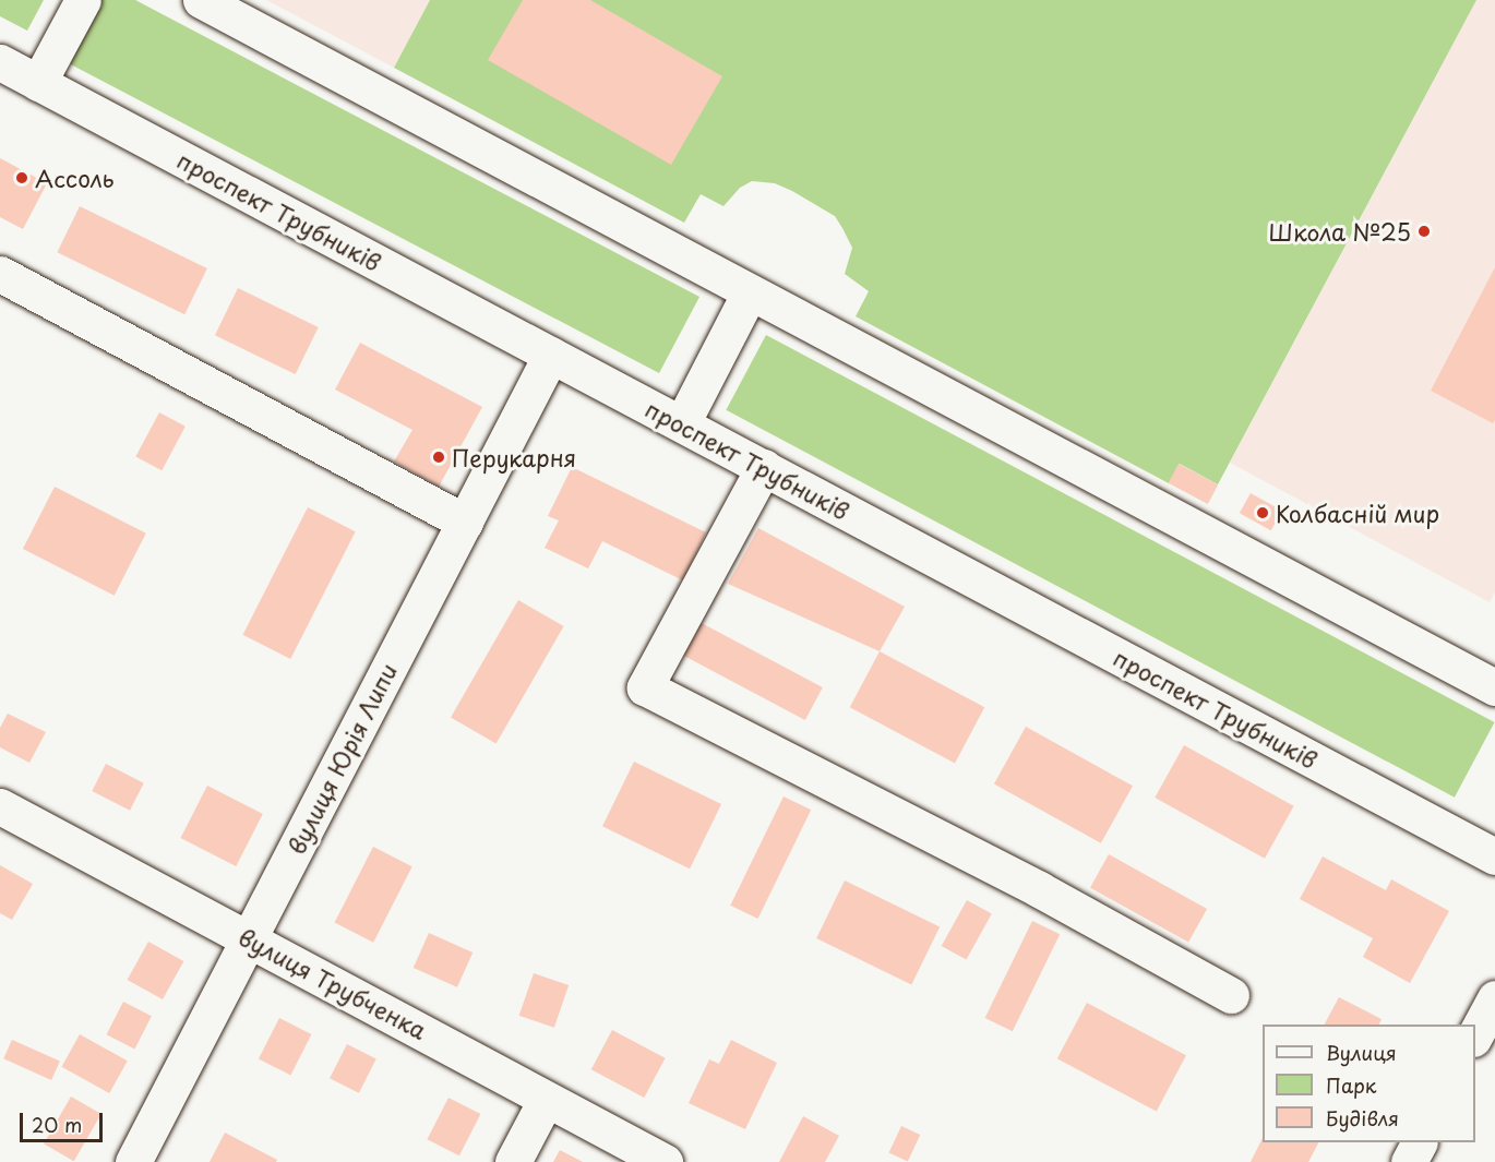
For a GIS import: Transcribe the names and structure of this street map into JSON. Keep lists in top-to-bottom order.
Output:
{
  "streets": {
    "main road": ["проспект Трубників", "вулиця Юрія Липи", "вулиця Трубченка"]
  },
  "crossings": [
    ["проспект Трубників", "вулиця Юрія Липи"],
    ["вулиця Юрія Липи", "вулиця Трубченка"]
  ],
  "places": [
    "Ассоль",
    "Школа №25",
    "Перукарня",
    "Колбасній мир"
  ],
  "legend": ["Вулиця", "Парк", "Будівля"],
  "scale_bar": "20 m"
}
